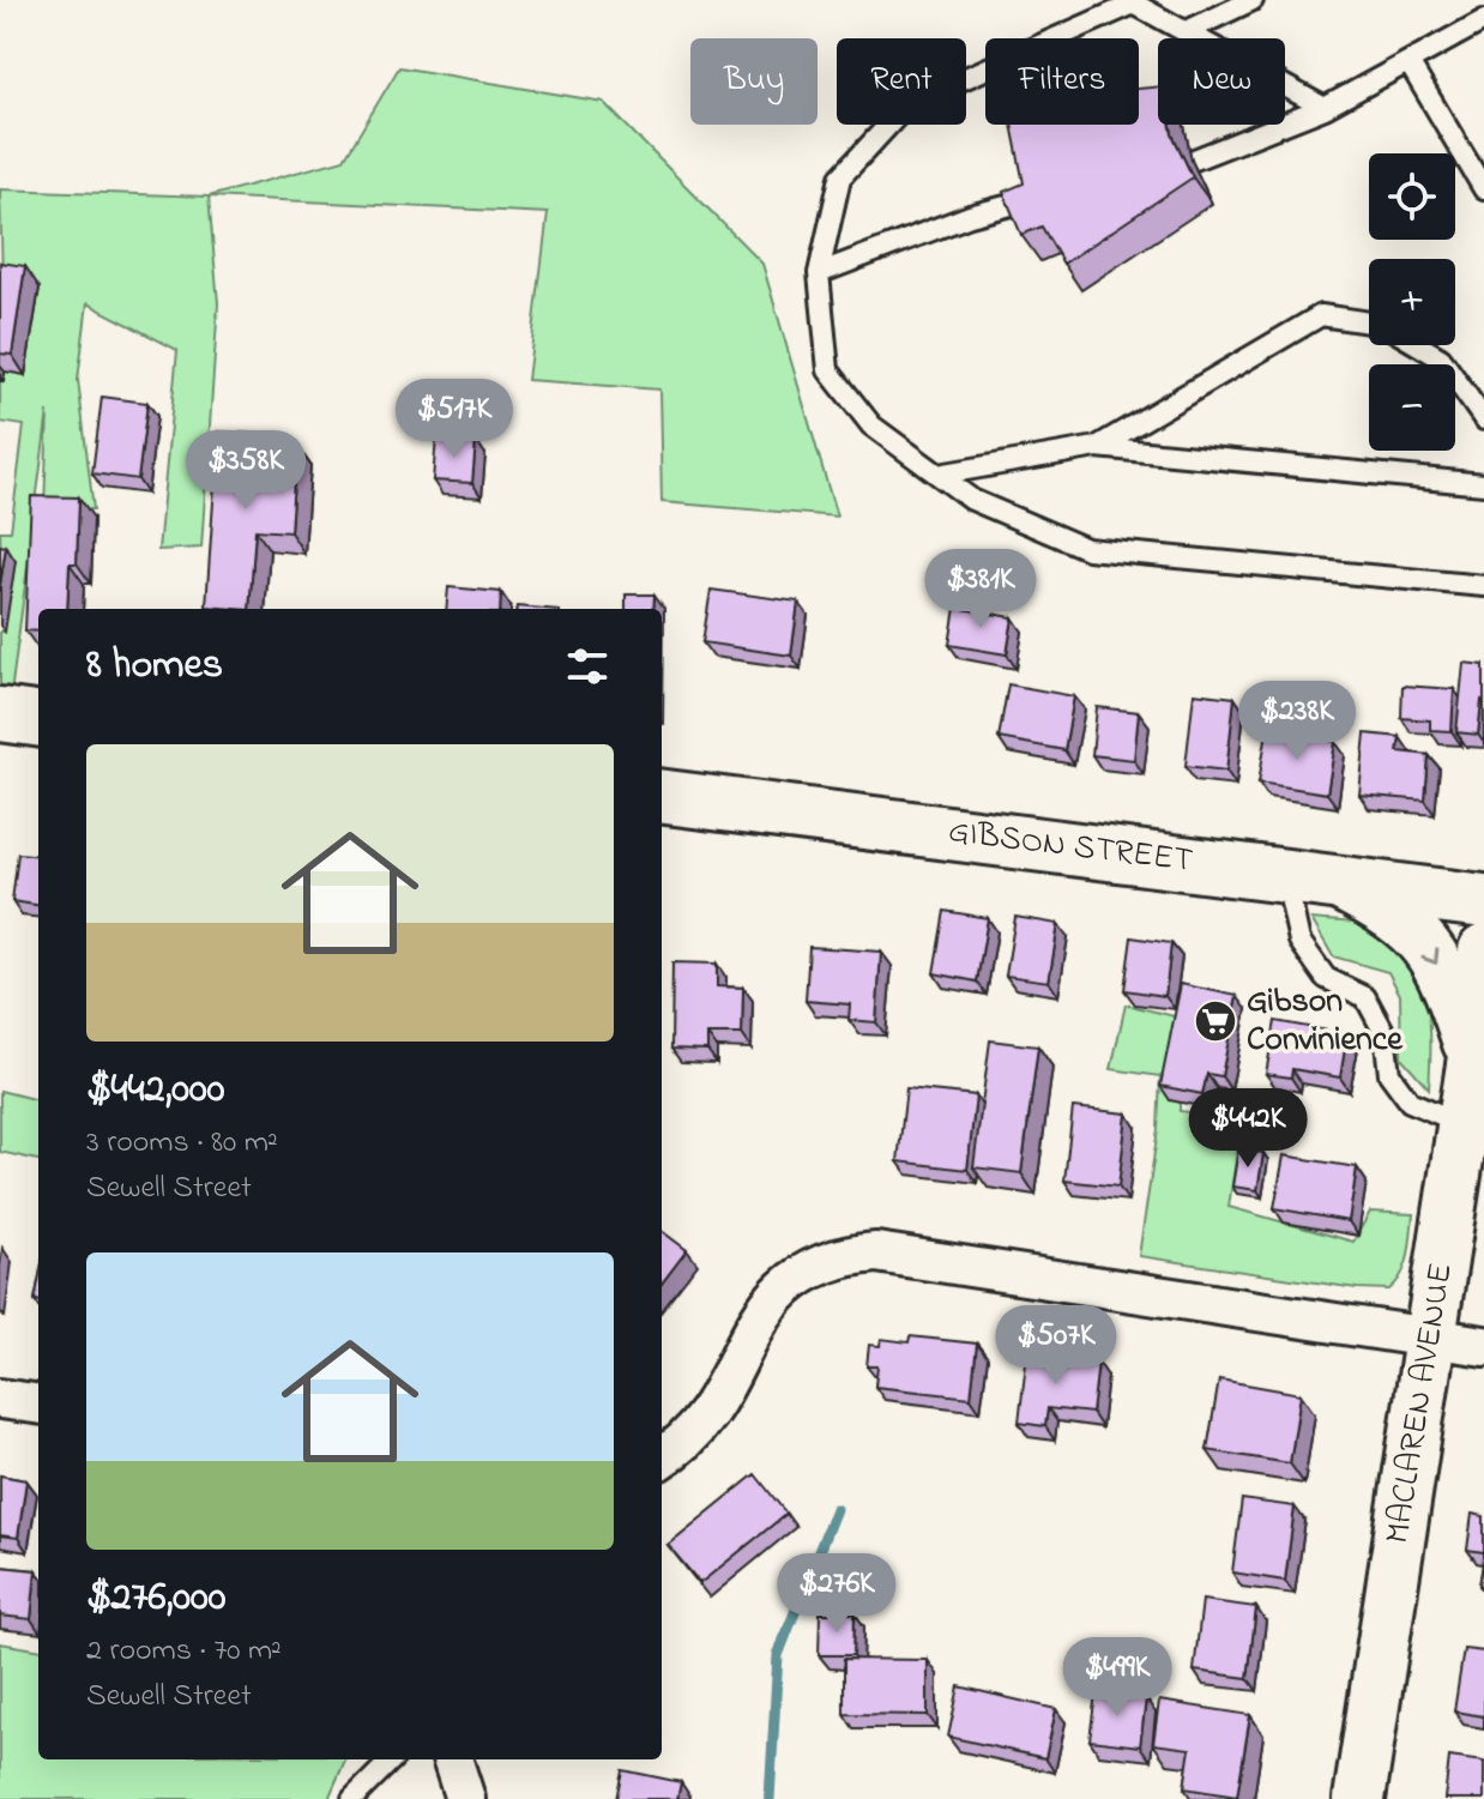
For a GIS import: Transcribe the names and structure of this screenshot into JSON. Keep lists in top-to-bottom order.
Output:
{
  "streets": {
    "main road": ["GIBSON STREET"],
    "street": ["MACLAREN AVENUE"]
  },
  "places": {
    "supermarket": ["Gibson Convinience"]
  },
  "page": {
    "chip": [
      "Buy",
      "Rent",
      "Filters",
      "New"
    ],
    "map_buttons": ["+", "−"],
    "price": [
      "$517K",
      "$358K",
      "$381K",
      "$238K",
      "$442K",
      "$507K",
      "$276K",
      "$499K"
    ],
    "heading": "8 homes",
    "list": [
      {
        "name": "$442,000",
        "note": "3 rooms · 80 m² · Sewell Street"
      },
      {
        "name": "$276,000",
        "note": "2 rooms · 70 m² · Sewell Street"
      }
    ]
  }
}
